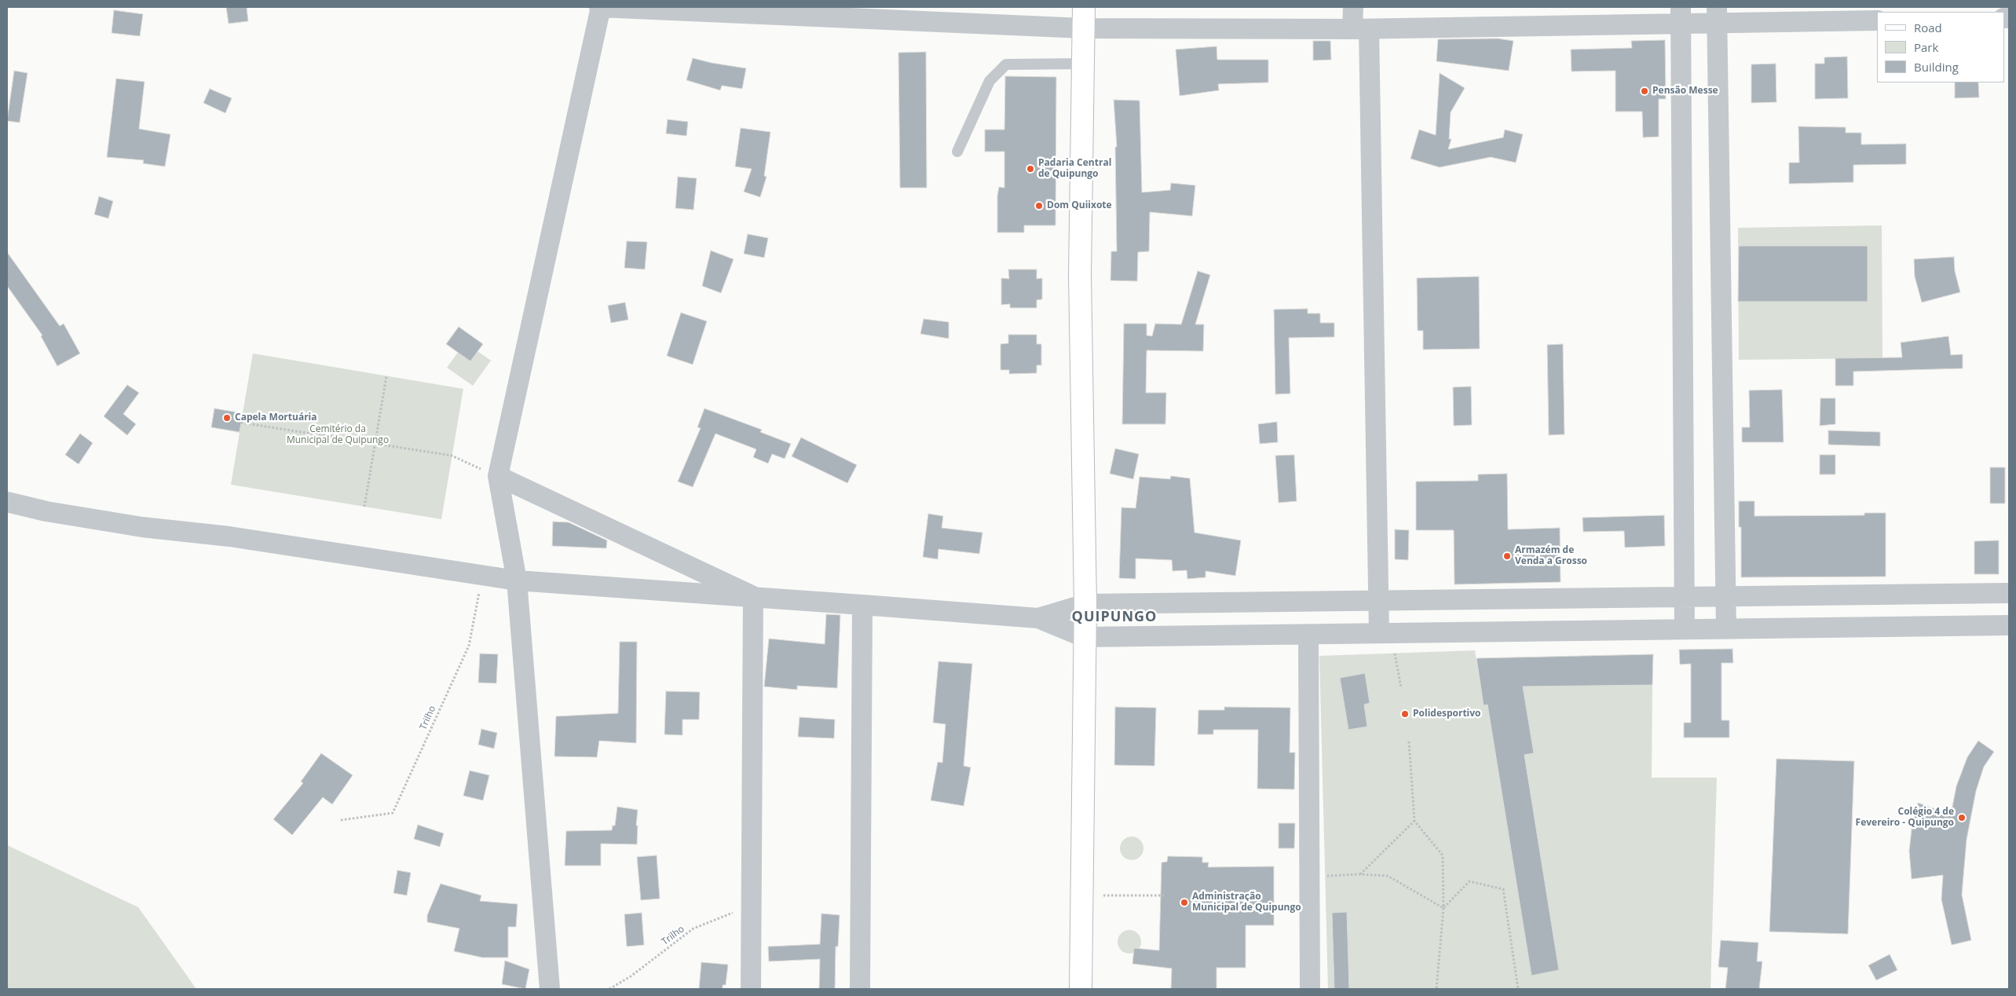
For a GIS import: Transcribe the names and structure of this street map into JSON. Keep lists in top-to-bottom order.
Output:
{
  "streets": {
    "path": ["Trilho"]
  },
  "districts": ["QUIPUNGO"],
  "parks": ["Cemitério da Municipal de Quipungo"],
  "places": [
    "Pensão Messe",
    "Padaria Central de Quipungo",
    "Dom Quiixote",
    "Capela Mortuária",
    "Armazém de Venda a Grosso",
    "Polidesportivo",
    "Colégio 4 de Fevereiro - Quipungo",
    "Administração Municipal de Quipungo"
  ],
  "legend": ["Road", "Park", "Building"]
}
